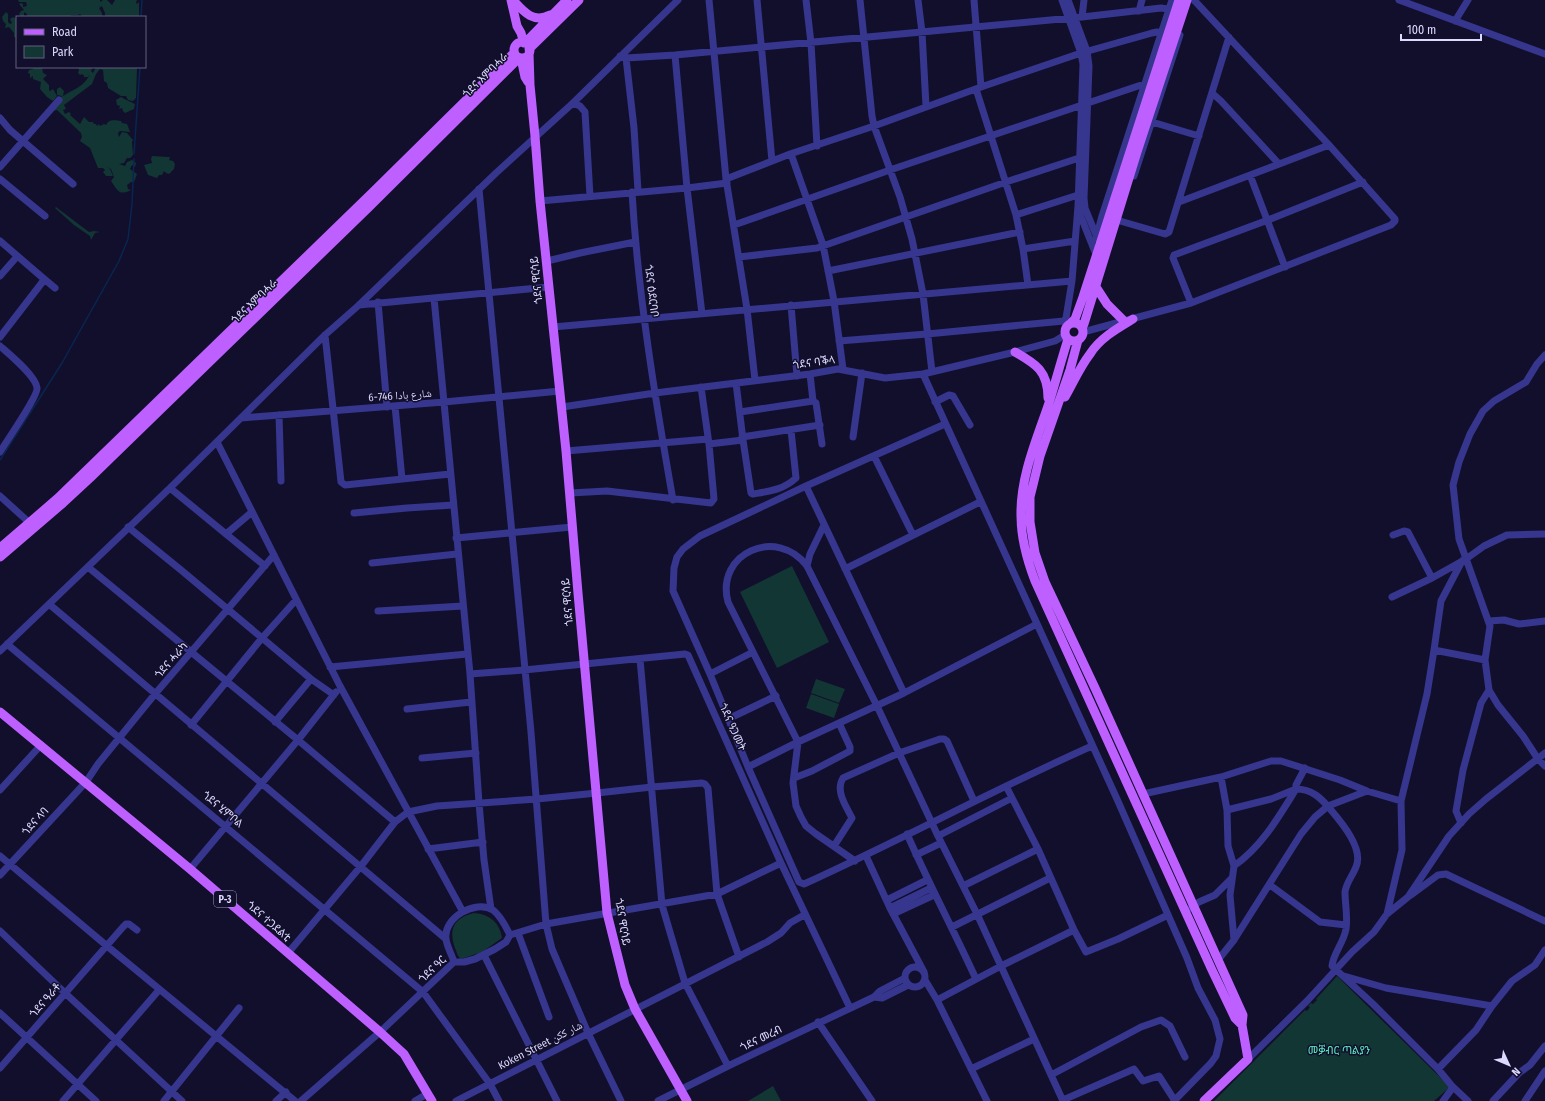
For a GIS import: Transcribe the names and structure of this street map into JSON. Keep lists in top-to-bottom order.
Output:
{
  "streets": {
    "main road": [
      "ጎደና እምባሓራ",
      "ጎደና ዋርሳይ",
      "P-3",
      "ጎደና ተጋደልቲ"
    ],
    "street": [
      "ጎደና ዕደርባቦ",
      "ጎደና ባቕላ",
      "شارع بادا 746-6",
      "ጎደና ሓራካ",
      "ጎደና ዓጋመት",
      "ጎደና ሂምቦል",
      "ጎደና ላባ",
      "ጎደና ዓር",
      "ጎደና ዓራቶ",
      "ጎደና መረብ",
      "Koken Street شار ككن"
    ]
  },
  "crossings": [
    ["ጎደና እምባሓራ", "ጎደና ዋርሳይ"],
    ["ጎደና ዋርሳይ", "ጎደና ባቕላ"],
    ["ጎደና ዋርሳይ", "شارع بادا 746-6"],
    ["ጎደና ዋርሳይ", "ጎደና ዓጋመት"],
    ["ጎደና ዋርሳይ", "ጎደና ዓር"],
    ["ጎደና ዋርሳይ", "ጎደና መረብ"],
    ["ጎደና ዋርሳይ", "Koken Street شار ككن"],
    ["ጎደና ዕደርባቦ", "ጎደና ባቕላ"],
    ["ጎደና ሓራካ", "ጎደና ሂምቦል"],
    ["ጎደና ሓራካ", "ጎደና ላባ"],
    ["ጎደና ሓራካ", "ጎደና ተጋደልቲ"],
    ["ጎደና ዓጋመት", "ጎደና ዓር"],
    ["ጎደና ዓጋመት", "ጎደና መረብ"],
    ["ጎደና ዓጋመት", "Koken Street شار ككن"],
    ["ጎደና ሂምቦል", "ጎደና ዓር"],
    ["ጎደና ሂምቦል", "Koken Street شار ككن"],
    ["ጎደና ላባ", "ጎደና ተጋደልቲ"],
    ["ጎደና ተጋደልቲ", "ጎደና ዓር"]
  ],
  "parks": ["መቓብር ጣልያን"],
  "legend": ["Road", "Park"],
  "scale_bar": "100 m",
  "north": "bottom right"
}
